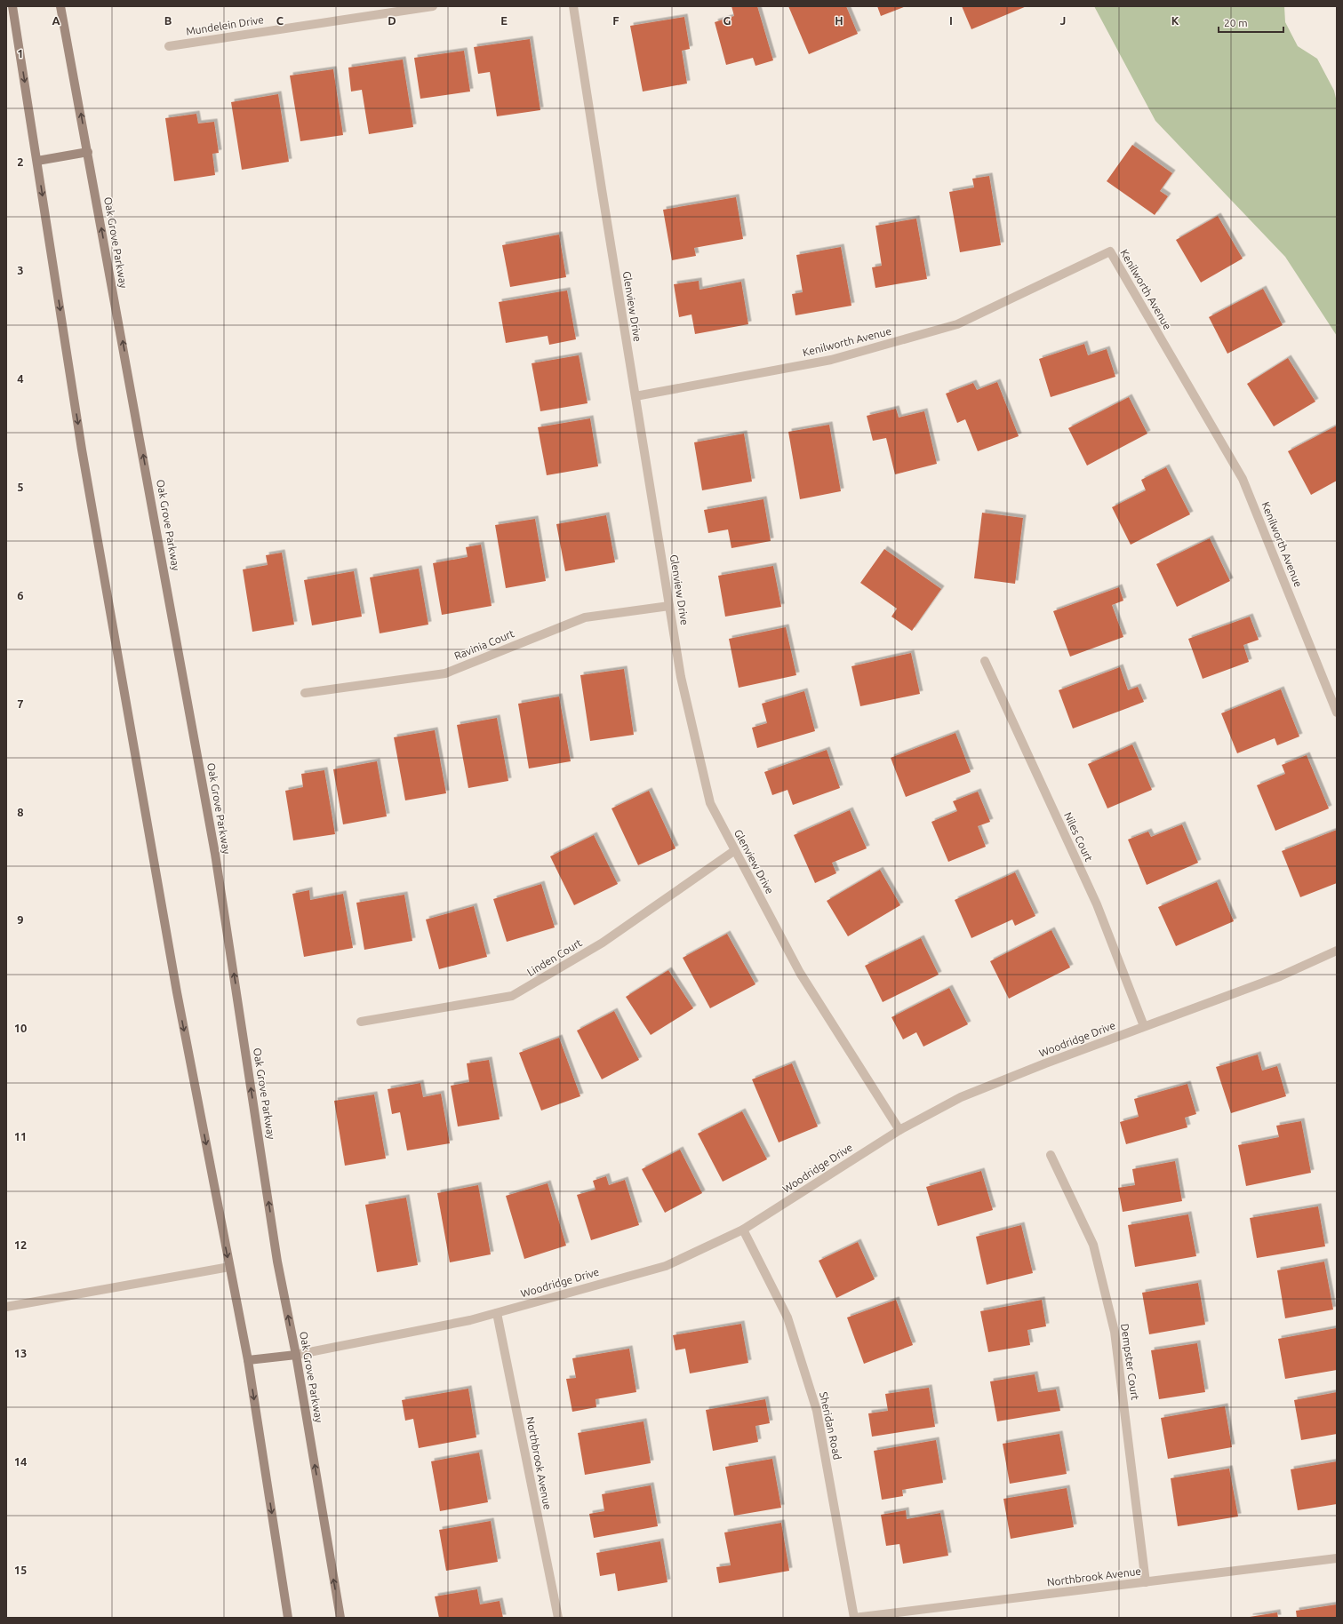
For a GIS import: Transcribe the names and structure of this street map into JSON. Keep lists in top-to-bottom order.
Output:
{
  "streets": {
    "main road": ["Oak Grove Parkway"],
    "street": [
      "Mundelein Drive",
      "Kenilworth Avenue",
      "Glenview Drive",
      "Ravinia Court",
      "Niles Court",
      "Linden Court",
      "Woodridge Drive",
      "Dempster Court",
      "Sheridan Road",
      "Northbrook Avenue"
    ]
  },
  "crossings": [
    ["Oak Grove Parkway", "Woodridge Drive"],
    ["Kenilworth Avenue", "Glenview Drive"],
    ["Glenview Drive", "Ravinia Court"],
    ["Glenview Drive", "Linden Court"],
    ["Glenview Drive", "Woodridge Drive"],
    ["Niles Court", "Woodridge Drive"],
    ["Woodridge Drive", "Sheridan Road"],
    ["Woodridge Drive", "Northbrook Avenue"],
    ["Dempster Court", "Northbrook Avenue"],
    ["Sheridan Road", "Northbrook Avenue"]
  ],
  "scale_bar": "20 m",
  "grid": {
    "columns": [
      "A",
      "B",
      "C",
      "D",
      "E",
      "F",
      "G",
      "H",
      "I",
      "J",
      "K"
    ],
    "rows": [
      "1",
      "2",
      "3",
      "4",
      "5",
      "6",
      "7",
      "8",
      "9",
      "10",
      "11",
      "12",
      "13",
      "14",
      "15"
    ]
  }
}
